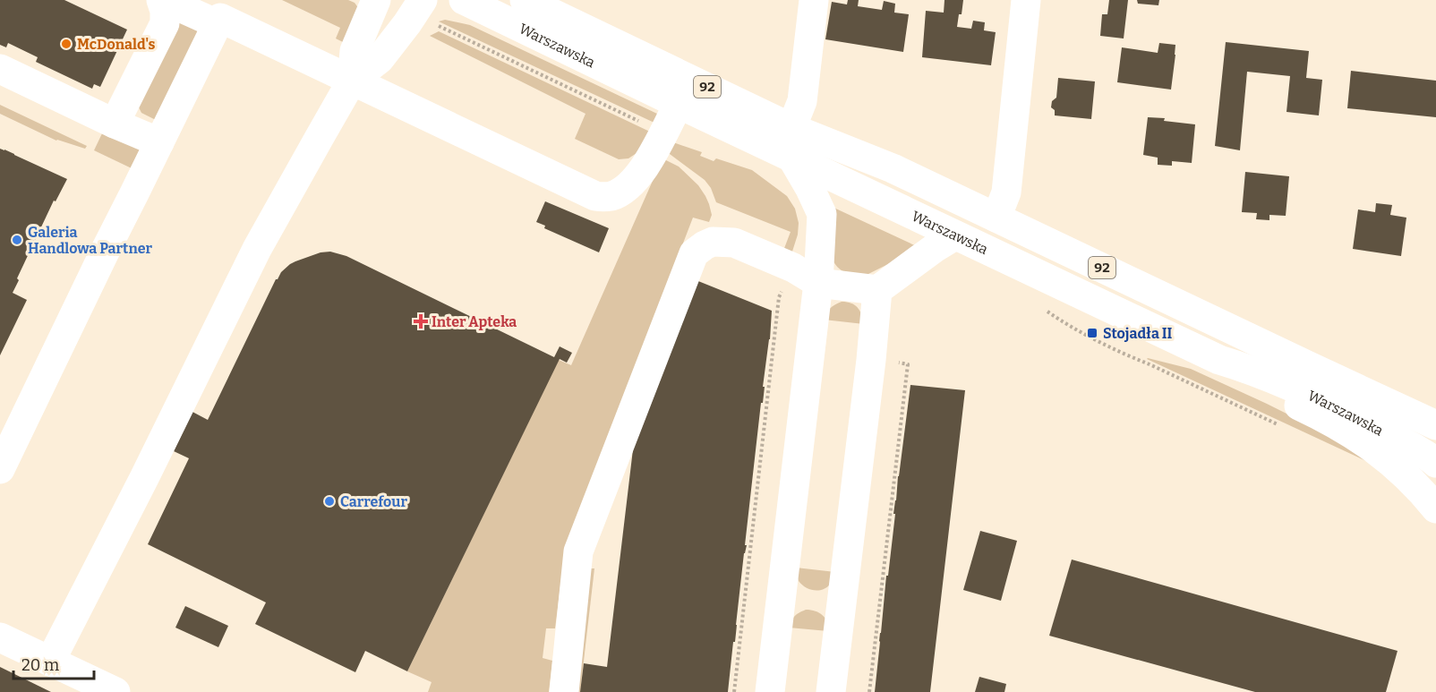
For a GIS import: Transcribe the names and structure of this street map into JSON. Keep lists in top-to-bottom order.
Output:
{
  "streets": {
    "main road": ["Warszawska", "92"]
  },
  "places": {
    "other": ["McDonald's", "Galeria Handlowa Partner", "Carrefour"],
    "health": ["Inter Apteka"],
    "transit": ["Stojadła II"]
  },
  "scale_bar": "20 m"
}
